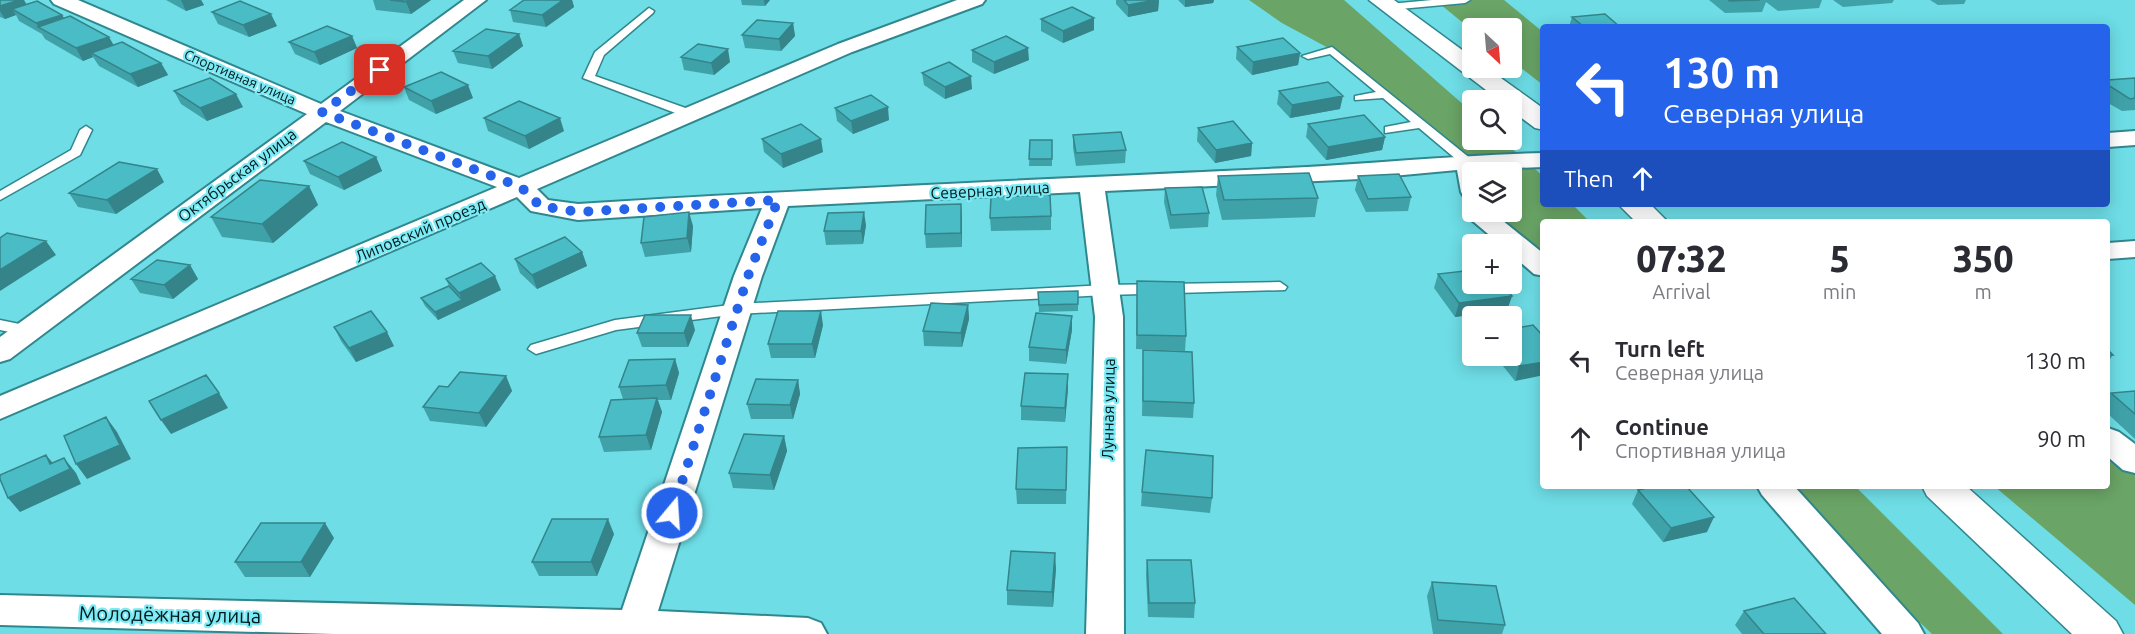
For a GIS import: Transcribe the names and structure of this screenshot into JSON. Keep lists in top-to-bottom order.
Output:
{
  "streets": {
    "street": [
      "Спортивная улица",
      "Октябрьская улица",
      "Северная улица",
      "Липовский проезд",
      "Лунная улица",
      "Молодёжная улица"
    ]
  },
  "crossings": [
    ["Спортивная улица", "Октябрьская улица"],
    ["Спортивная улица", "Северная улица"],
    ["Спортивная улица", "Липовский проезд"],
    ["Северная улица", "Липовский проезд"],
    ["Северная улица", "Лунная улица"]
  ],
  "north": "bottom right",
  "page": {
    "map_buttons": ["+", "−"],
    "turn": ["130 m", "Северная улица"],
    "then": "Then",
    "eta": [
      "07:32",
      "Arrival",
      "5",
      "min",
      "350",
      "m"
    ],
    "list": [
      {
        "name": "Turn left",
        "note": "Северная улица",
        "value": "130 m"
      },
      {
        "name": "Continue",
        "note": "Спортивная улица",
        "value": "90 m"
      }
    ]
  }
}
